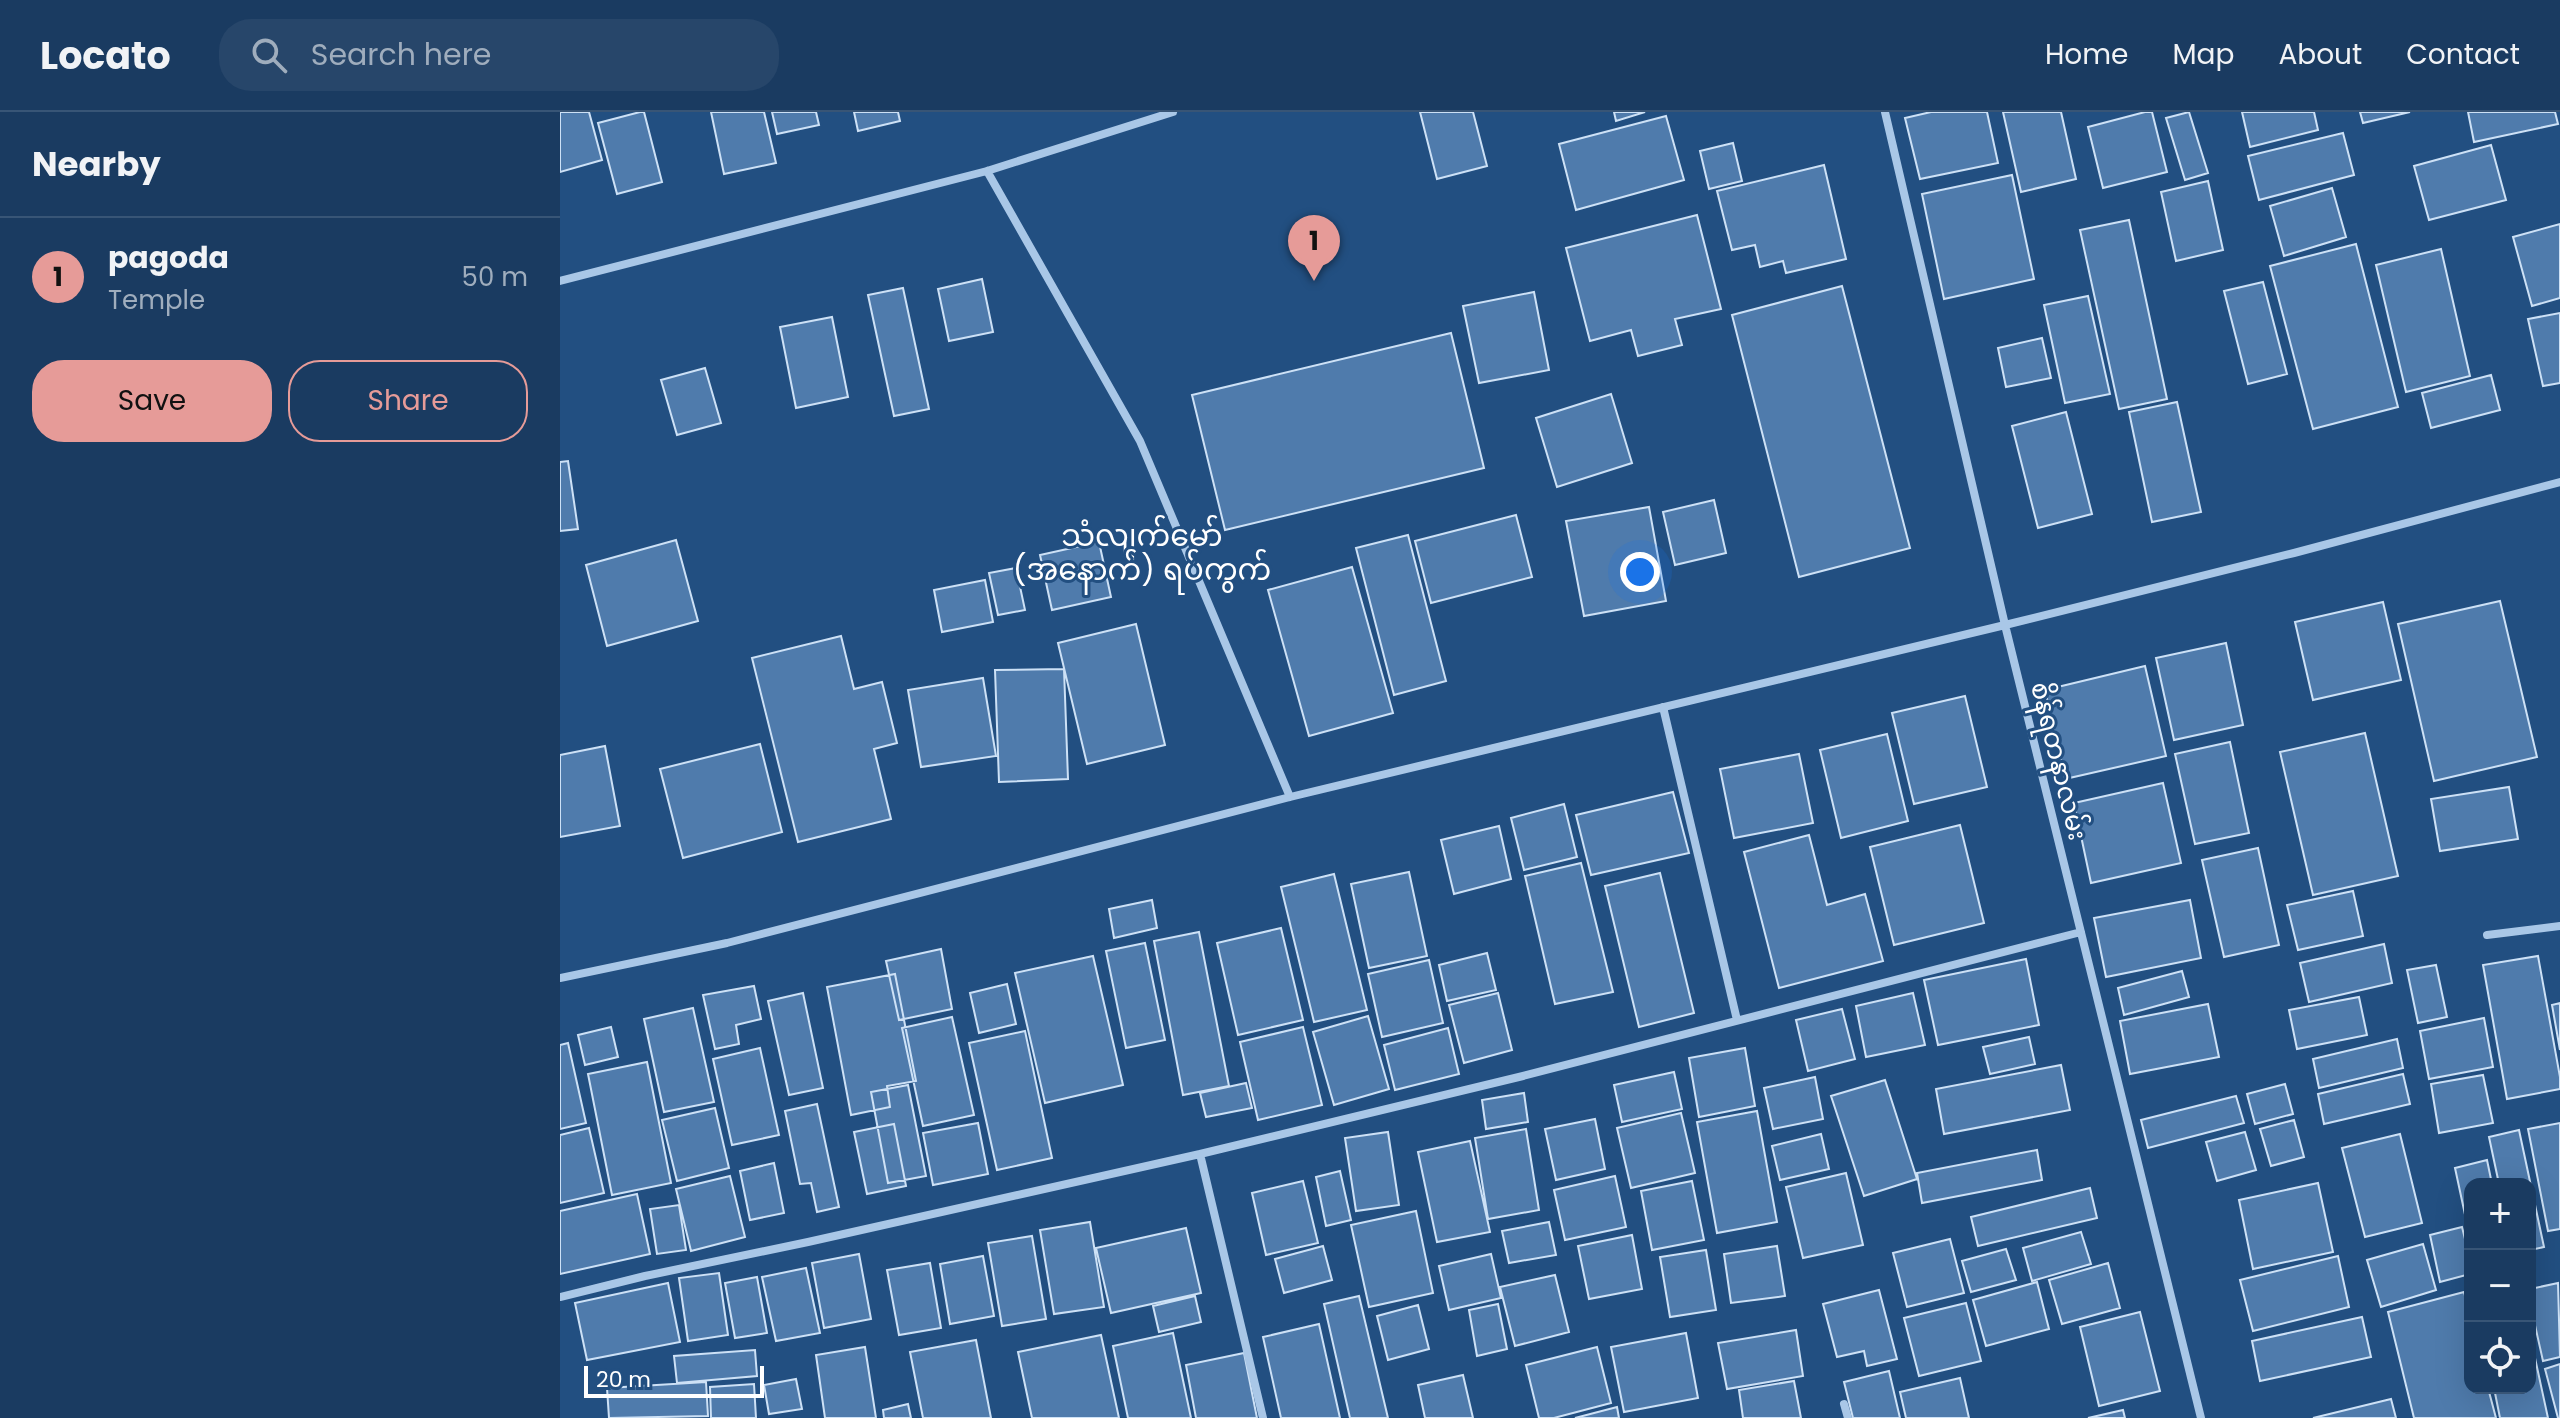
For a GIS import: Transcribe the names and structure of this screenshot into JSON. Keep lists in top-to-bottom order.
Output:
{
  "streets": {
    "street": ["စိန်ရတနာလမ်း"]
  },
  "districts": ["သံလျက်မော် (အနောက်) ရပ်ကွက်"],
  "scale_bar": "20 m",
  "page": {
    "header": "Locato",
    "search": "Search here",
    "nav": [
      "Home",
      "Map",
      "About",
      "Contact"
    ],
    "heading": "Nearby",
    "pins": "1",
    "list": [
      {
        "mark": "1",
        "name": "pagoda",
        "note": "Temple",
        "value": "50 m"
      }
    ],
    "buttons": ["Save", "Share"],
    "map_buttons": ["+", "−"],
    "scale": "20 m"
  }
}
